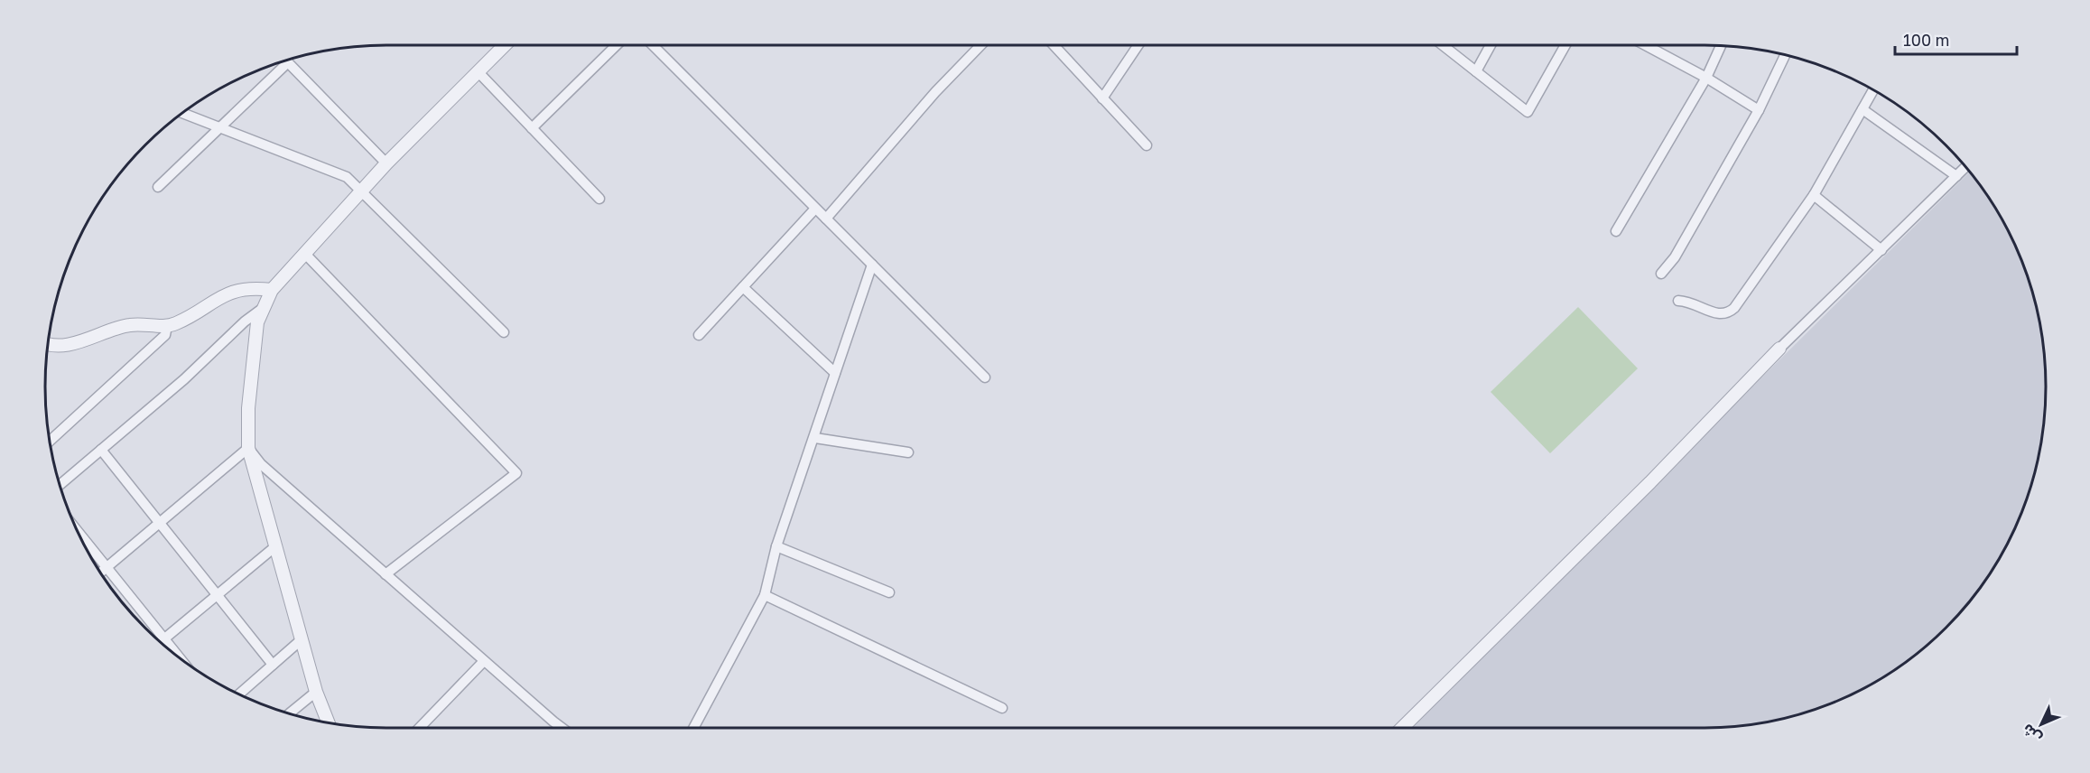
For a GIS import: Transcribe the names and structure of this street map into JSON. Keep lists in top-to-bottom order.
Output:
{
  "scale_bar": "100 m",
  "north": "bottom left"
}
